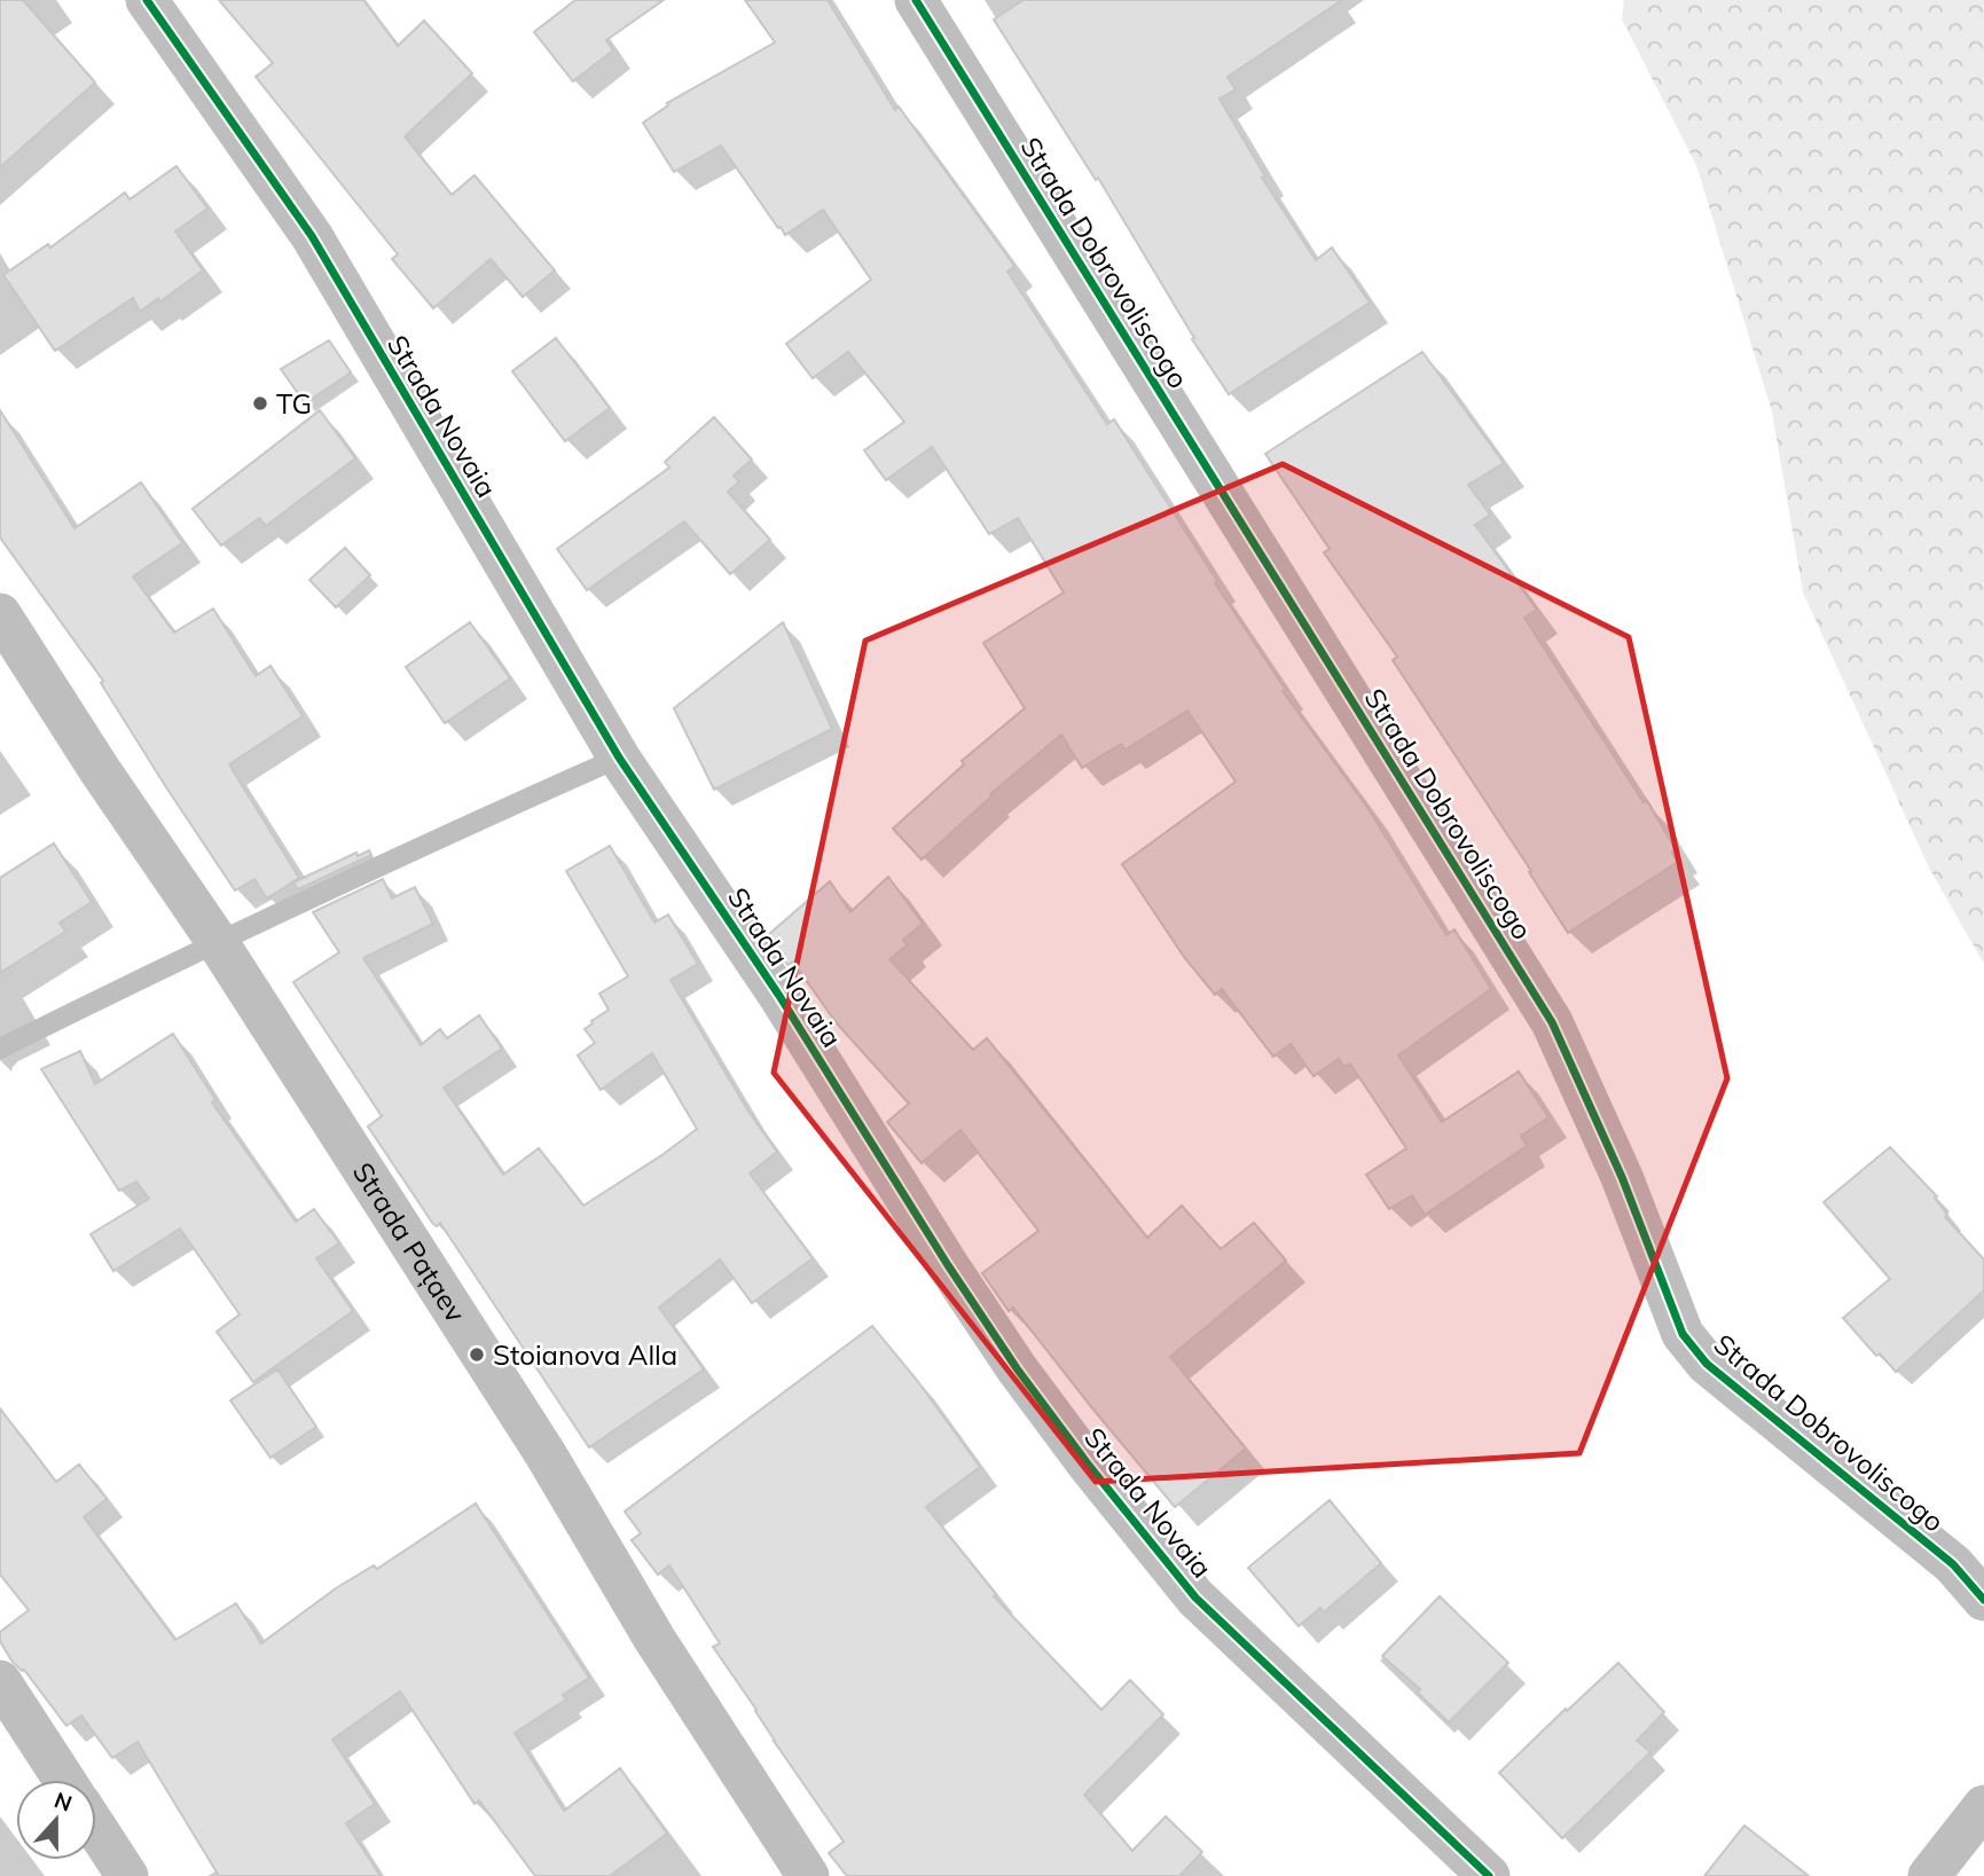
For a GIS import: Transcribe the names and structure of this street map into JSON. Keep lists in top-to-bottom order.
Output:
{
  "streets": {
    "street": ["Strada Dobrovoliscogo", "Strada Novaia", "Strada Pațaev"]
  },
  "places": ["TG", "Stoianova Alla"],
  "north": "top"
}
